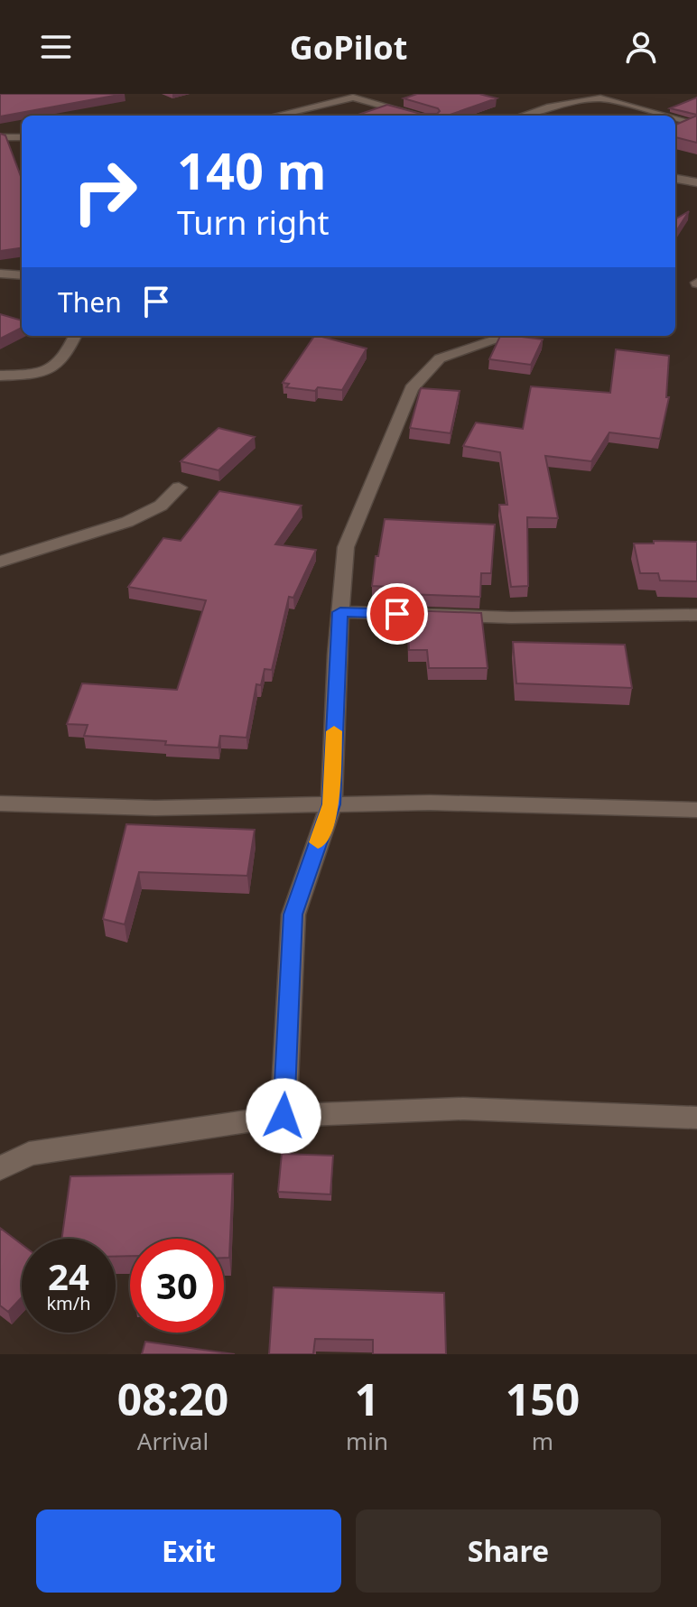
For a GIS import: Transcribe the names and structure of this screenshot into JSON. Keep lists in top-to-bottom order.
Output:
{
  "page": {
    "header": "GoPilot",
    "turn": ["140 m", "Turn right"],
    "then": "Then",
    "speed": "24 km/h",
    "limit": "30",
    "eta": [
      "08:20",
      "Arrival",
      "1",
      "min",
      "150",
      "m"
    ],
    "buttons": ["Exit", "Share"]
  }
}
